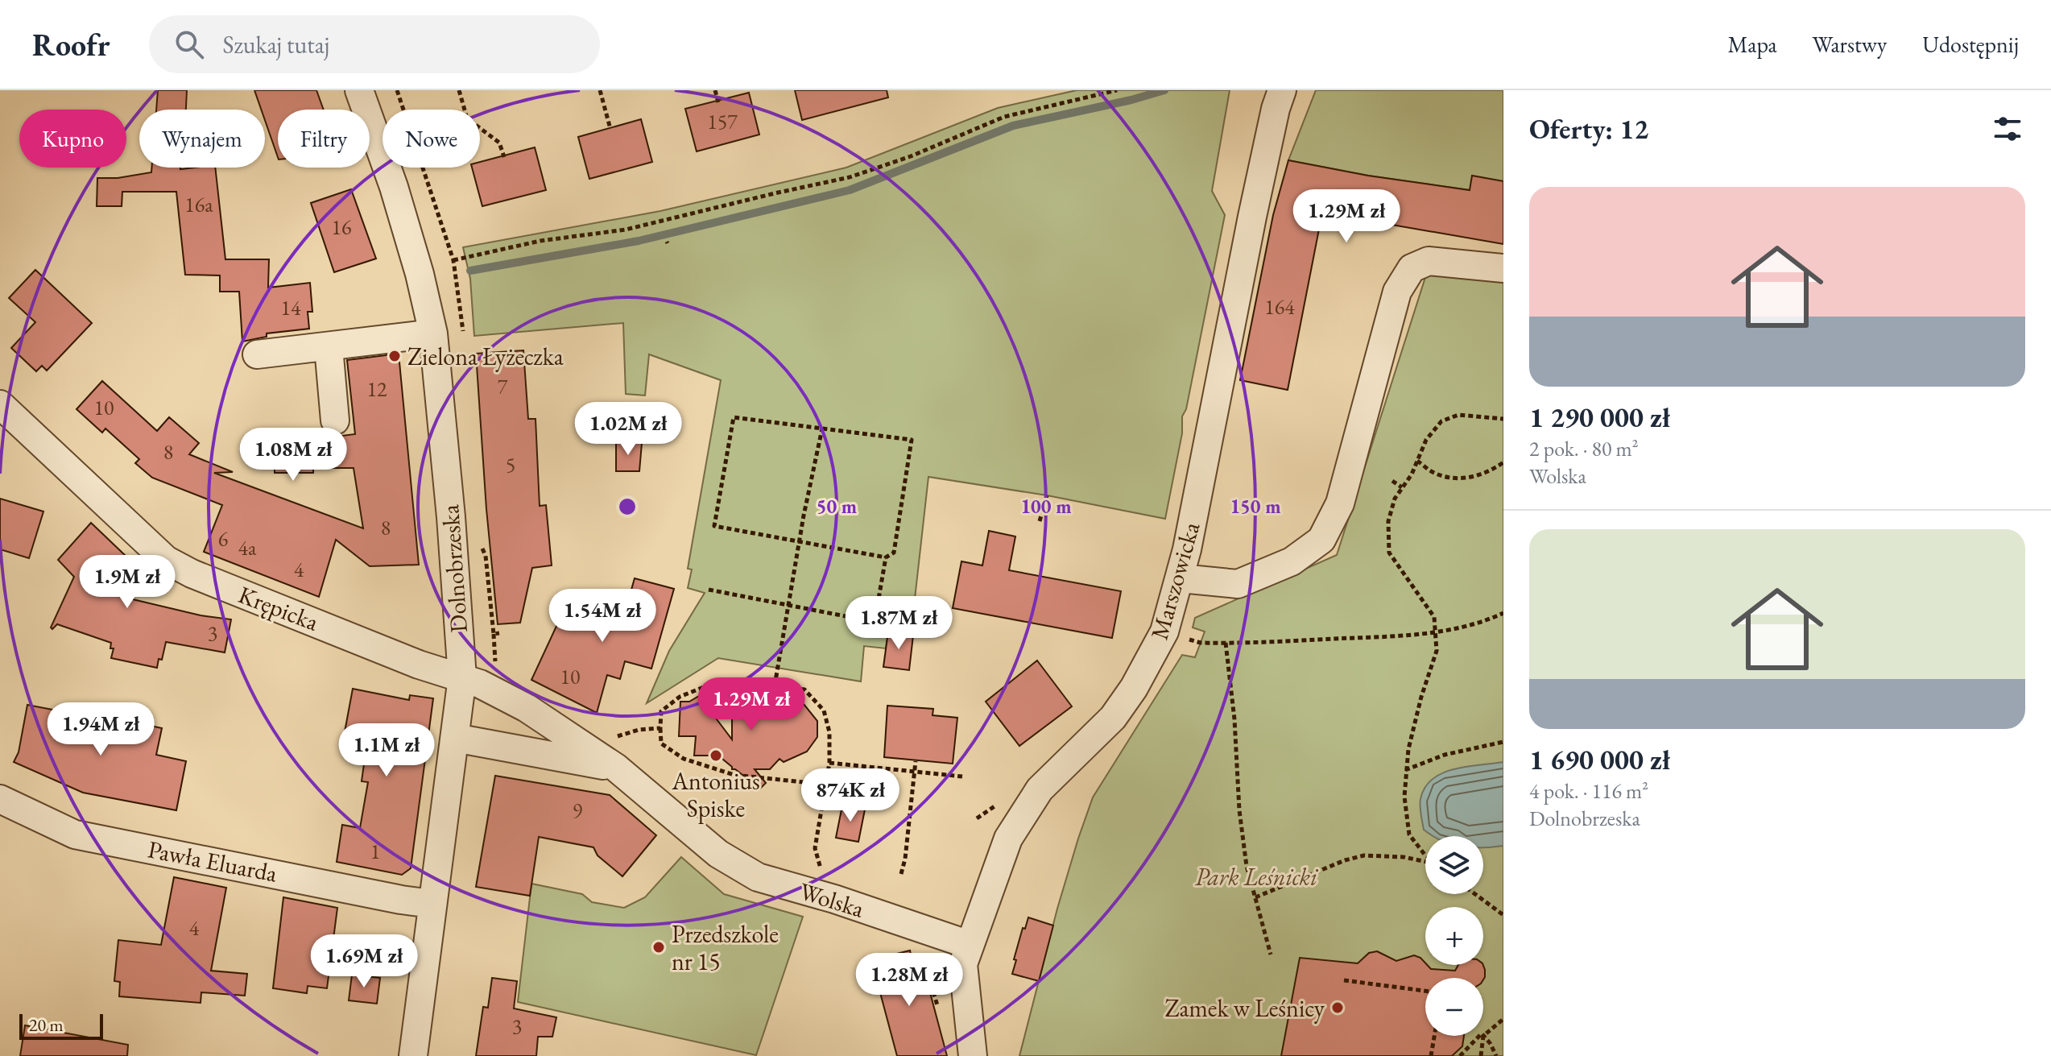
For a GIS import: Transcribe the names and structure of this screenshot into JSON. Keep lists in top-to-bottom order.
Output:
{
  "streets": {
    "street": [
      "Dolnobrzeska",
      "Marszowicka",
      "Krępicka",
      "Pawła Eluarda",
      "Wolska"
    ]
  },
  "crossings": [
    ["Dolnobrzeska", "Krępicka"],
    ["Dolnobrzeska", "Pawła Eluarda"],
    ["Dolnobrzeska", "Wolska"],
    ["Marszowicka", "Wolska"],
    ["Krępicka", "Wolska"]
  ],
  "parks": ["Park Leśnicki"],
  "places": [
    "Zielona Łyżeczka",
    "Antonius Spiske",
    "Przedszkole nr 15",
    "Zamek w Leśnicy"
  ],
  "house_numbers": [
    "157",
    "16a",
    "16",
    "164",
    "14",
    "7",
    "12",
    "10",
    "8",
    "5",
    "8",
    "6",
    "4a",
    "4",
    "3",
    "10",
    "9",
    "1",
    "4",
    "3"
  ],
  "scale_bar": "20 m",
  "page": {
    "header": "Roofr",
    "search": "Szukaj tutaj",
    "nav": ["Mapa", "Warstwy", "Udostępnij"],
    "heading": "Oferty: 12",
    "chip": [
      "Kupno",
      "Wynajem",
      "Filtry",
      "Nowe"
    ],
    "list": [
      {
        "name": "1 290 000 zł",
        "note": "2 pok. · 80 m² · Wolska"
      },
      {
        "name": "1 690 000 zł",
        "note": "4 pok. · 116 m² · Dolnobrzeska"
      }
    ],
    "price": [
      "1.29M zł",
      "1.02M zł",
      "1.08M zł",
      "1.9M zł",
      "1.54M zł",
      "1.87M zł",
      "1.29M zł",
      "1.94M zł",
      "1.1M zł",
      "874K zł",
      "1.69M zł",
      "1.28M zł"
    ],
    "map_buttons": ["+", "−"],
    "scale": "20 m"
  },
  "rings": ["50 m", "100 m", "150 m"]
}
